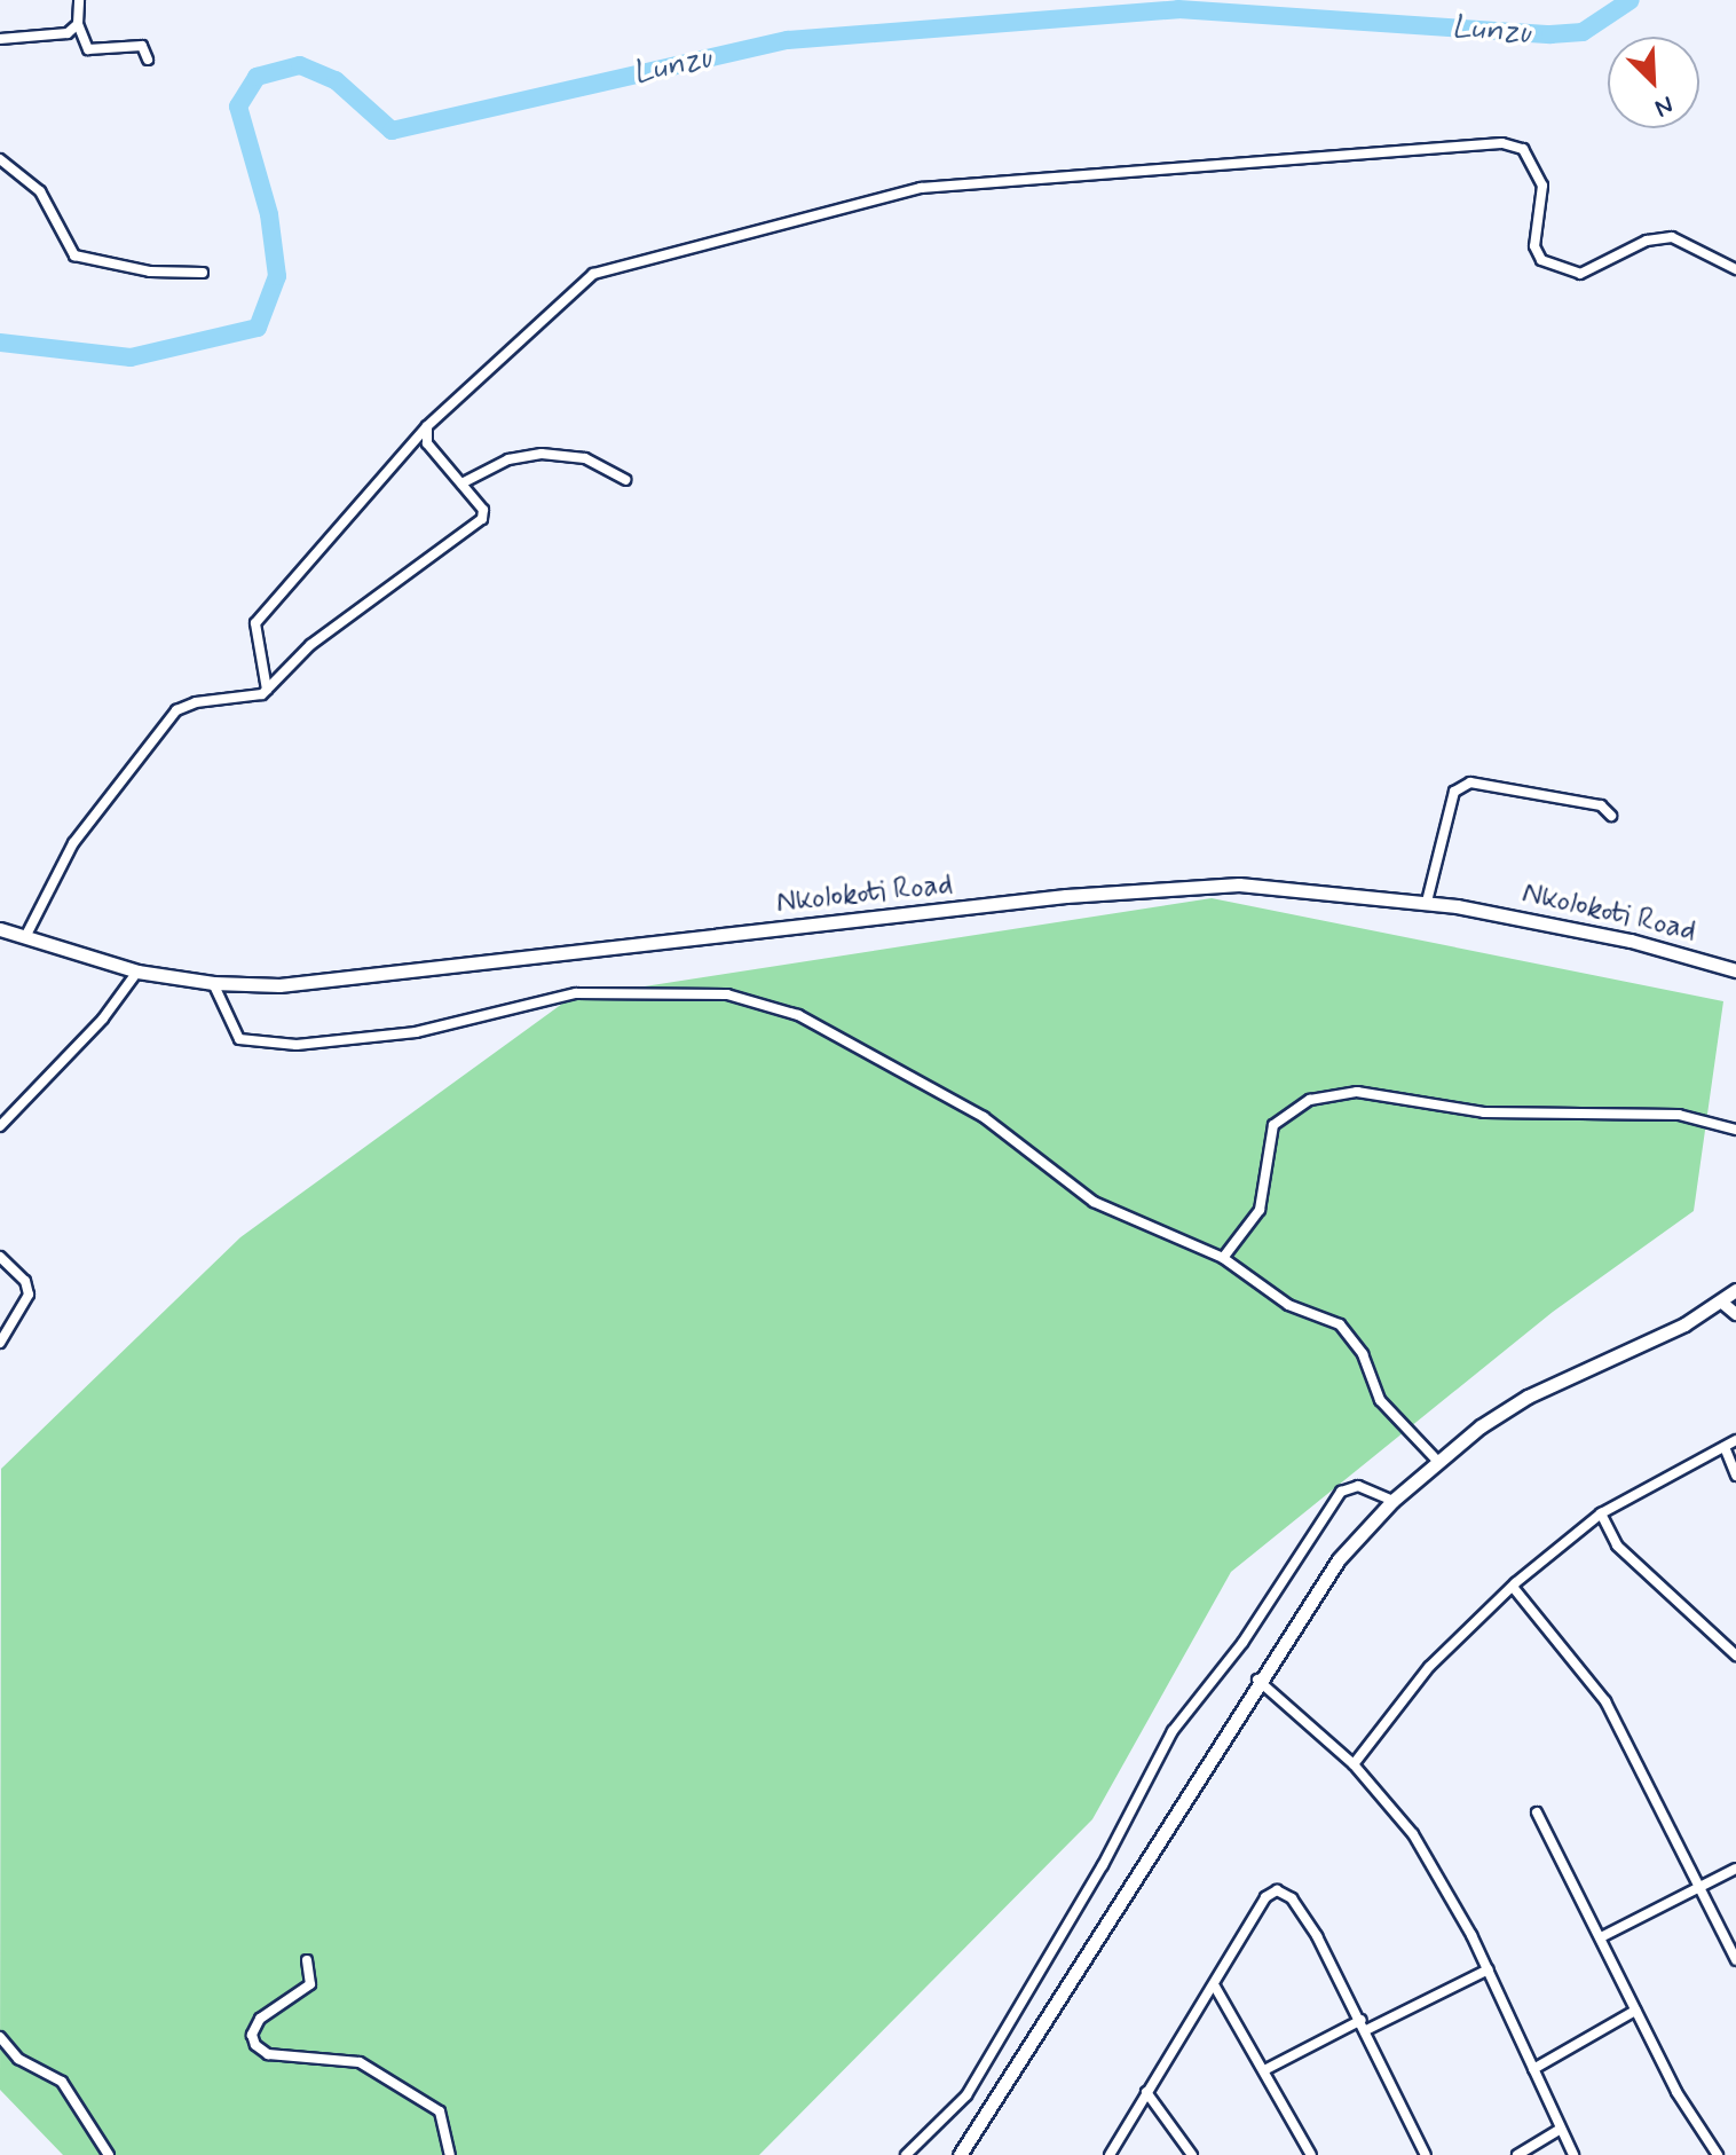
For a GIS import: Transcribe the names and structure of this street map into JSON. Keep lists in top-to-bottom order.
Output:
{
  "streets": {
    "main road": ["Nkolokoti Road"]
  },
  "water": ["Lunzu"],
  "north": "bottom right"
}
